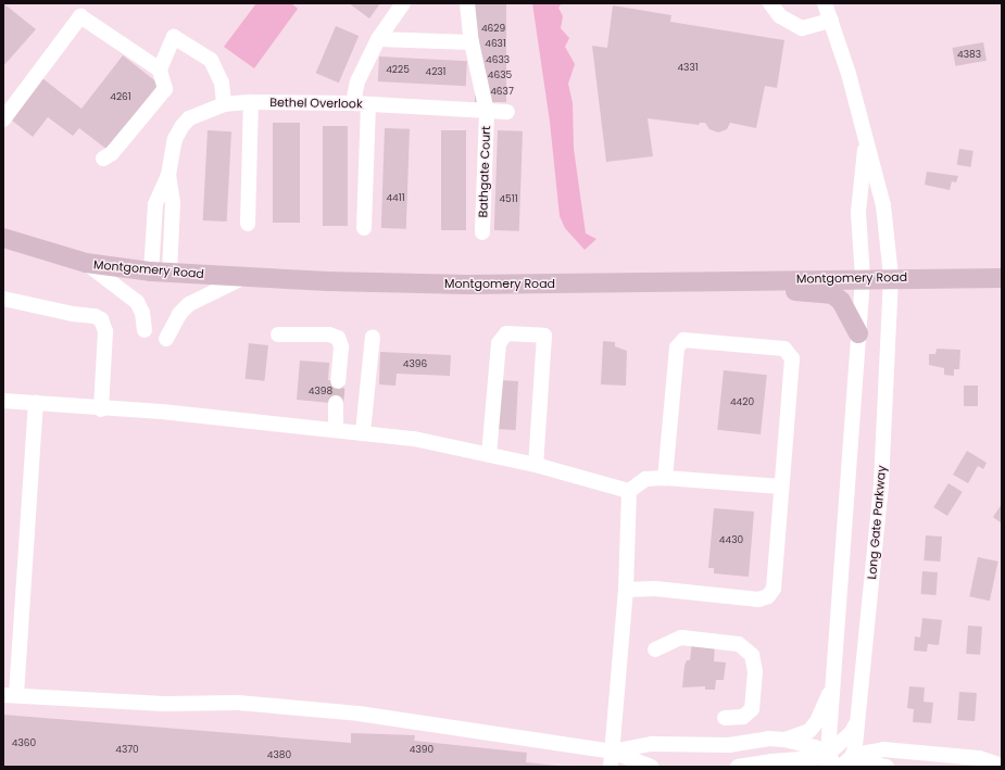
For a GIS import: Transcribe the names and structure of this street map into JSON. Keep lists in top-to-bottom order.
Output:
{
  "streets": {
    "main road": ["Montgomery Road"],
    "street": ["Bethel Overlook", "Bathgate Court", "Long Gate Parkway"]
  },
  "crossings": [
    ["Bethel Overlook", "Bathgate Court"],
    ["Bethel Overlook", "Montgomery Road"],
    ["Montgomery Road", "Long Gate Parkway"]
  ],
  "house_numbers": [
    "4629",
    "4631",
    "4383",
    "4633",
    "4331",
    "4225",
    "4231",
    "4635",
    "4637",
    "4261",
    "4411",
    "4511",
    "4396",
    "4398",
    "4420",
    "4430",
    "4360",
    "4370",
    "4390",
    "4380"
  ]
}
